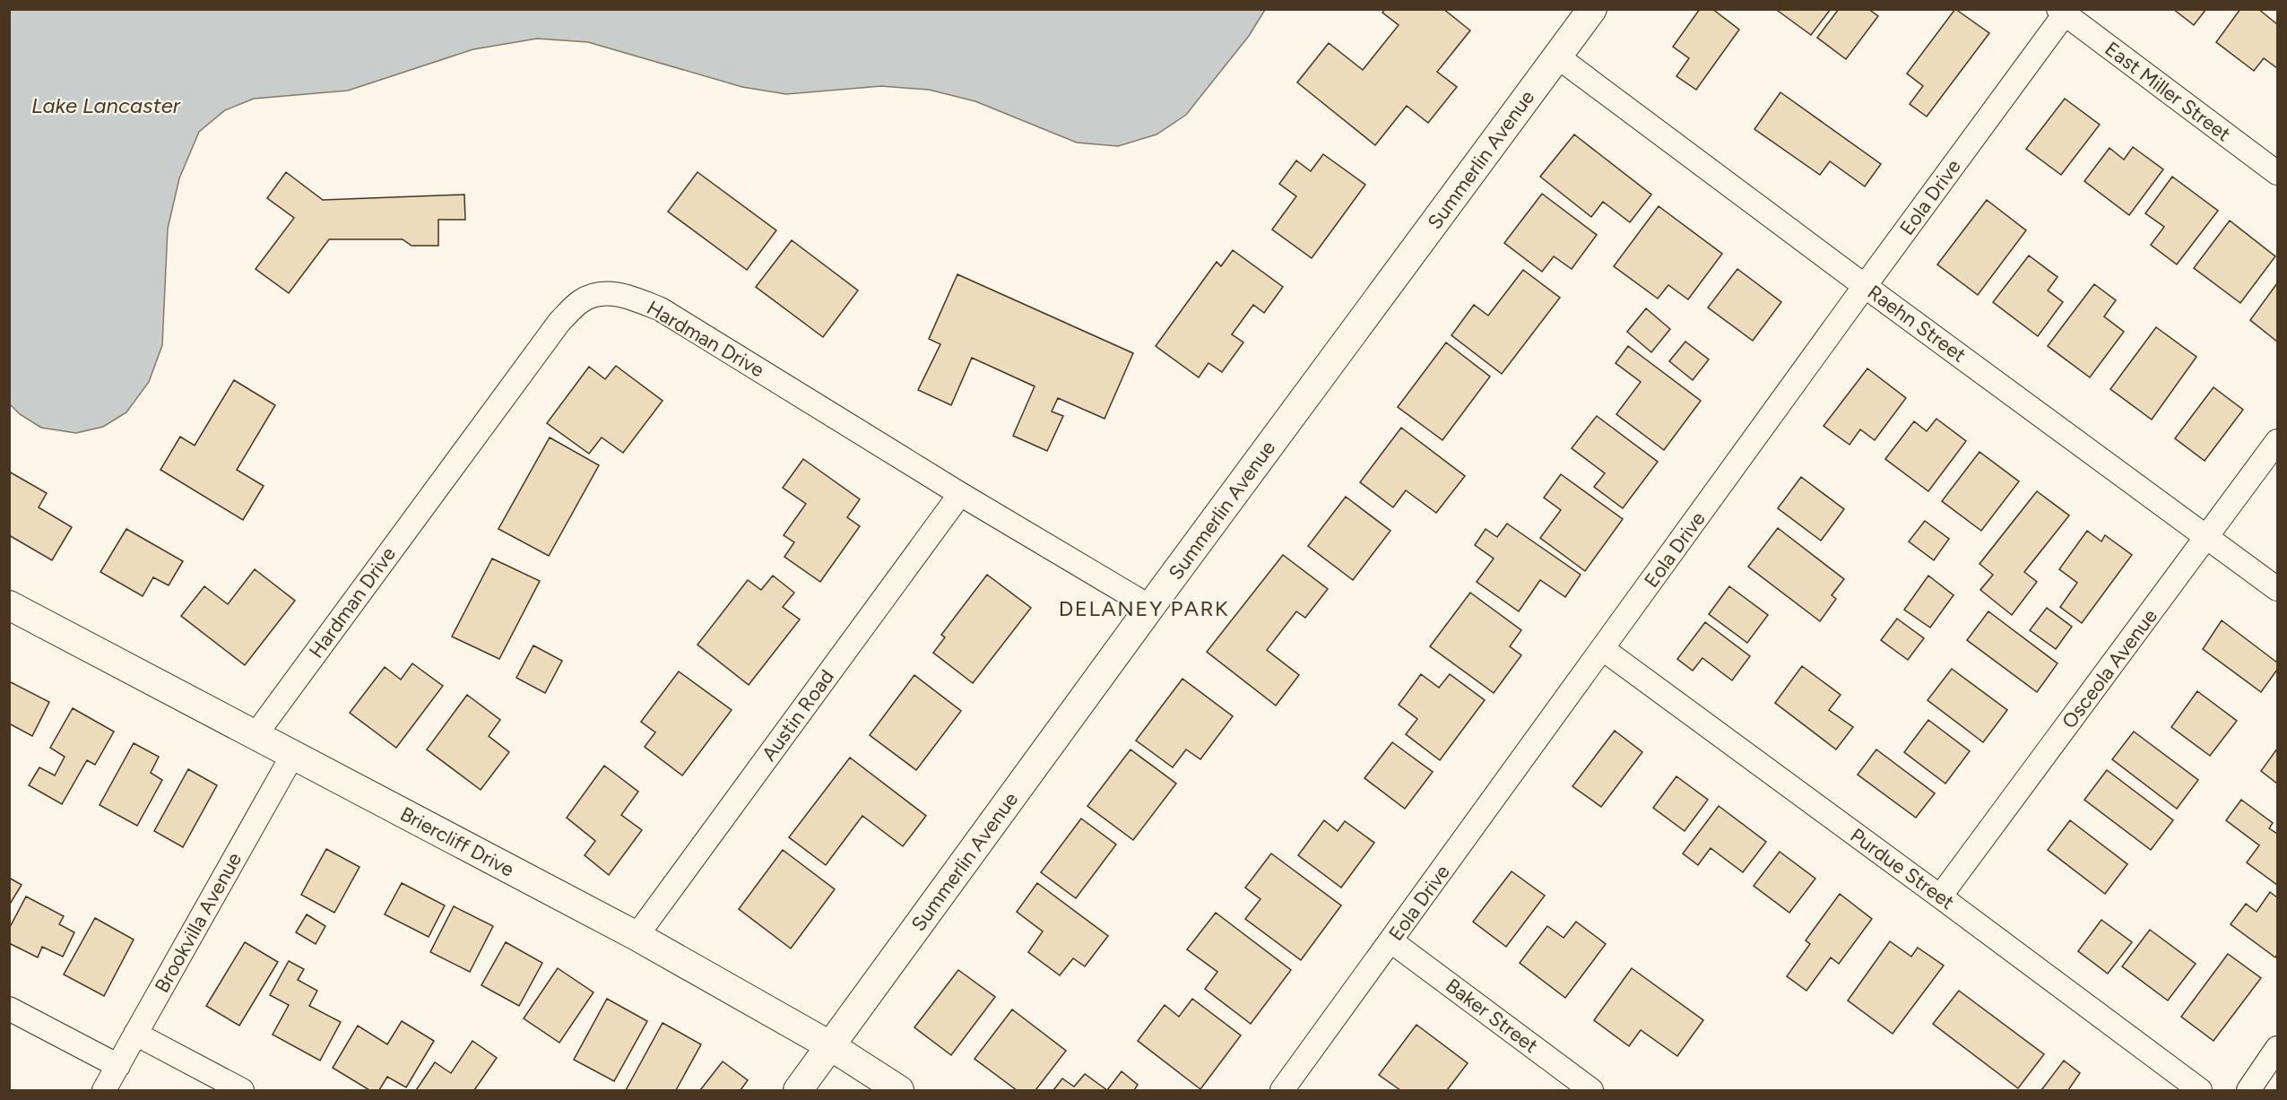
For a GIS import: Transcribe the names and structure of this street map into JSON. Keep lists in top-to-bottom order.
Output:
{
  "streets": {
    "street": [
      "East Miller Street",
      "Summerlin Avenue",
      "Eola Drive",
      "Raehn Street",
      "Hardman Drive",
      "Osceola Avenue",
      "Austin Road",
      "Briercliff Drive",
      "Purdue Street",
      "Brookvilla Avenue",
      "Baker Street"
    ]
  },
  "crossings": [
    ["East Miller Street", "Eola Drive"],
    ["Summerlin Avenue", "Raehn Street"],
    ["Summerlin Avenue", "Hardman Drive"],
    ["Summerlin Avenue", "Briercliff Drive"],
    ["Eola Drive", "Raehn Street"],
    ["Eola Drive", "Purdue Street"],
    ["Eola Drive", "Baker Street"],
    ["Raehn Street", "Osceola Avenue"],
    ["Hardman Drive", "Austin Road"],
    ["Hardman Drive", "Briercliff Drive"],
    ["Osceola Avenue", "Purdue Street"],
    ["Austin Road", "Briercliff Drive"],
    ["Briercliff Drive", "Brookvilla Avenue"]
  ],
  "districts": ["DELANEY PARK"],
  "water": ["Lake Lancaster"]
}
